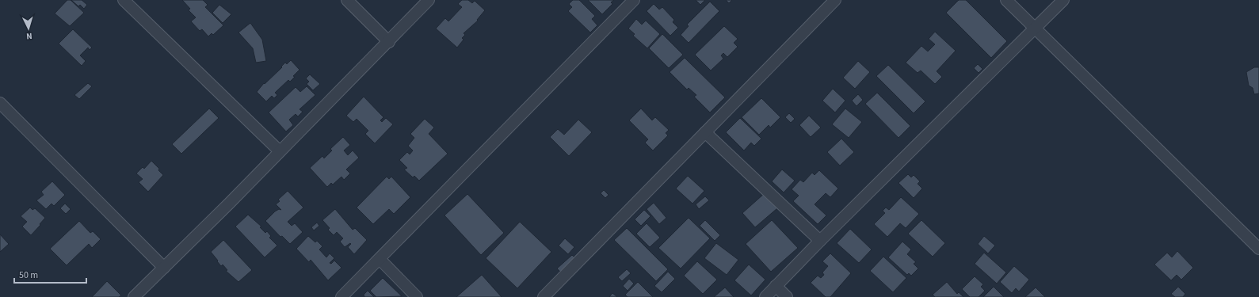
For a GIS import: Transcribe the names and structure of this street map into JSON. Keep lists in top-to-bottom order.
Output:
{
  "scale_bar": "50 m",
  "north": "bottom"
}
